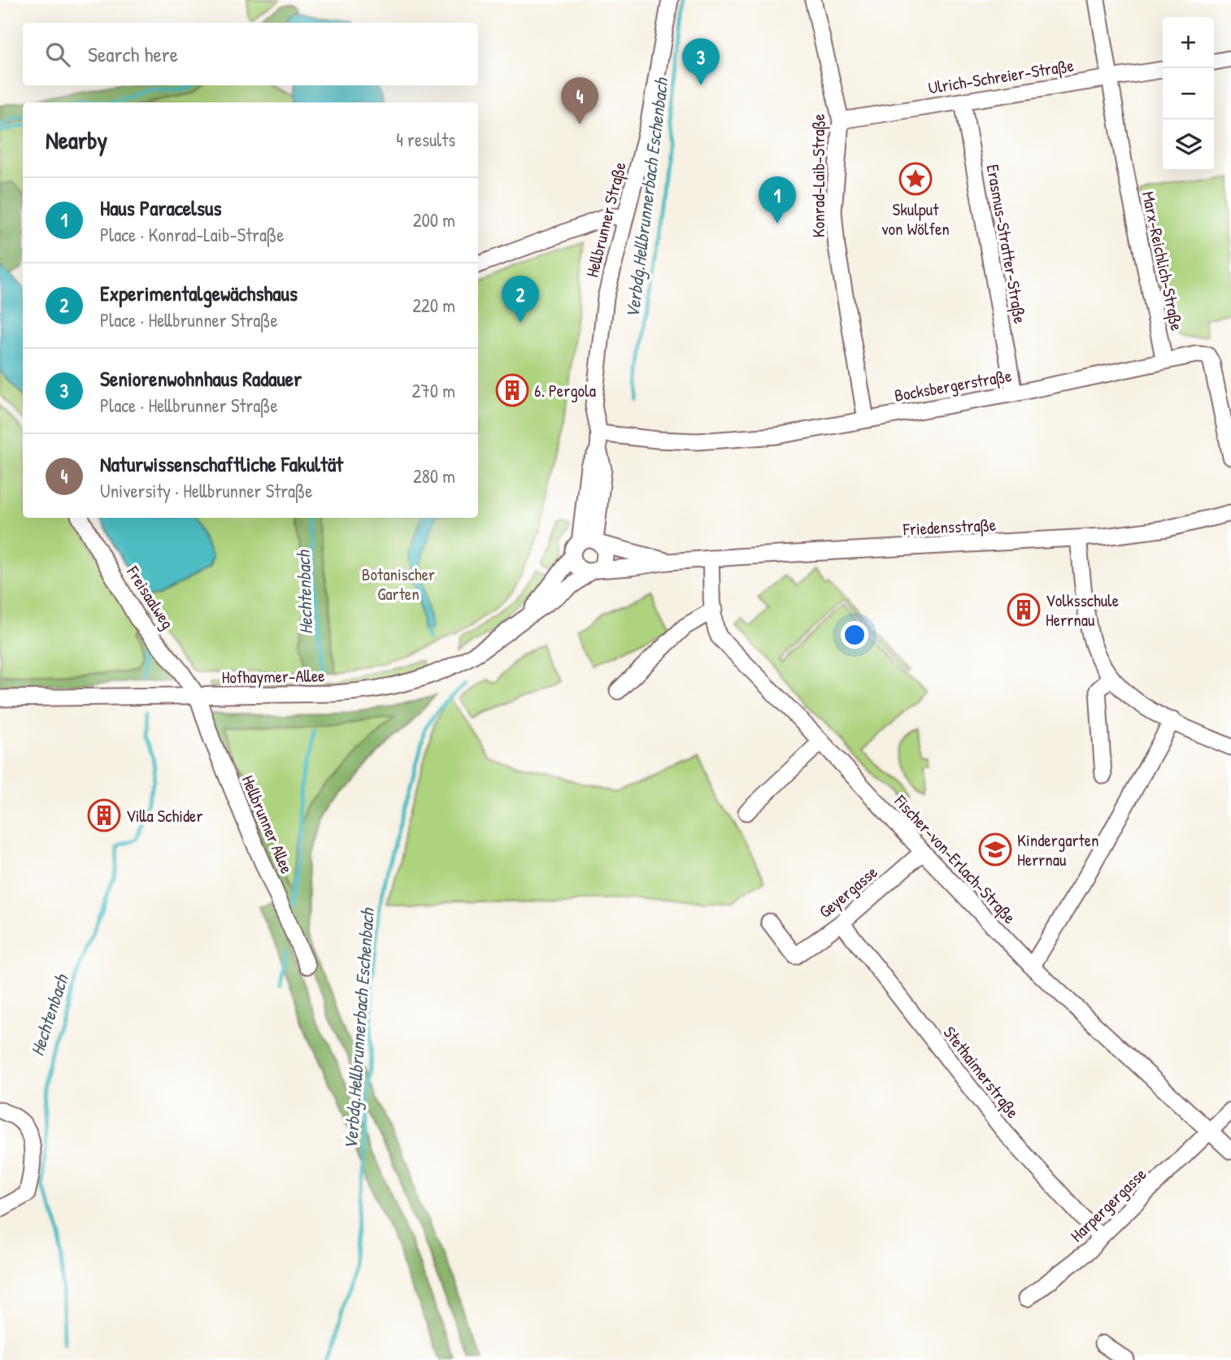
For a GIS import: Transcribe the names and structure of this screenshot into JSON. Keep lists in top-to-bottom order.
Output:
{
  "streets": {
    "street": [
      "Ulrich-Schreier-Straße",
      "Konrad-Laib-Straße",
      "Hellbrunner Straße",
      "Erasmus-Stratter-Straße",
      "Marx-Reichlich-Straße",
      "Bocksbergerstraße",
      "Friedensstraße",
      "Freisaalweg",
      "Hofhaymer-Allee",
      "Hellbrunner Allee",
      "Fischer-von-Erlach-Straße",
      "Geyergasse",
      "Stethaimerstraße",
      "Harpergergasse"
    ]
  },
  "crossings": [
    ["Ulrich-Schreier-Straße", "Konrad-Laib-Straße"],
    ["Ulrich-Schreier-Straße", "Erasmus-Stratter-Straße"],
    ["Ulrich-Schreier-Straße", "Marx-Reichlich-Straße"],
    ["Konrad-Laib-Straße", "Bocksbergerstraße"],
    ["Hellbrunner Straße", "Bocksbergerstraße"],
    ["Erasmus-Stratter-Straße", "Bocksbergerstraße"],
    ["Marx-Reichlich-Straße", "Bocksbergerstraße"],
    ["Friedensstraße", "Hofhaymer-Allee"],
    ["Friedensstraße", "Fischer-von-Erlach-Straße"],
    ["Freisaalweg", "Hofhaymer-Allee"],
    ["Freisaalweg", "Hellbrunner Allee"],
    ["Hofhaymer-Allee", "Hellbrunner Allee"],
    ["Fischer-von-Erlach-Straße", "Geyergasse"],
    ["Fischer-von-Erlach-Straße", "Harpergergasse"],
    ["Geyergasse", "Stethaimerstraße"],
    ["Stethaimerstraße", "Harpergergasse"]
  ],
  "water": ["Verbdg.Hellbrunnerbach Eschenbach", "Hechtenbach"],
  "parks": ["Botanischer Garten"],
  "places": {
    "place": ["Skulput von Wölfen"],
    "building": ["6. Pergola", "Volksschule Herrnau", "Villa Schider"],
    "school or university": ["Kindergarten Herrnau"]
  },
  "page": {
    "map_buttons": ["+", "−"],
    "search": "Search here",
    "pins": [
      "3",
      "4",
      "1",
      "2"
    ],
    "heading": ["Nearby", "4 results"],
    "list": [
      {
        "mark": "1",
        "name": "Haus Paracelsus",
        "note": "Place · Konrad-Laib-Straße",
        "value": "200 m"
      },
      {
        "mark": "2",
        "name": "Experimentalgewächshaus",
        "note": "Place · Hellbrunner Straße",
        "value": "220 m"
      },
      {
        "mark": "3",
        "name": "Seniorenwohnhaus Radauer",
        "note": "Place · Hellbrunner Straße",
        "value": "270 m"
      },
      {
        "mark": "4",
        "name": "Naturwissenschaftliche Fakultät",
        "note": "University · Hellbrunner Straße",
        "value": "280 m"
      }
    ]
  }
}
